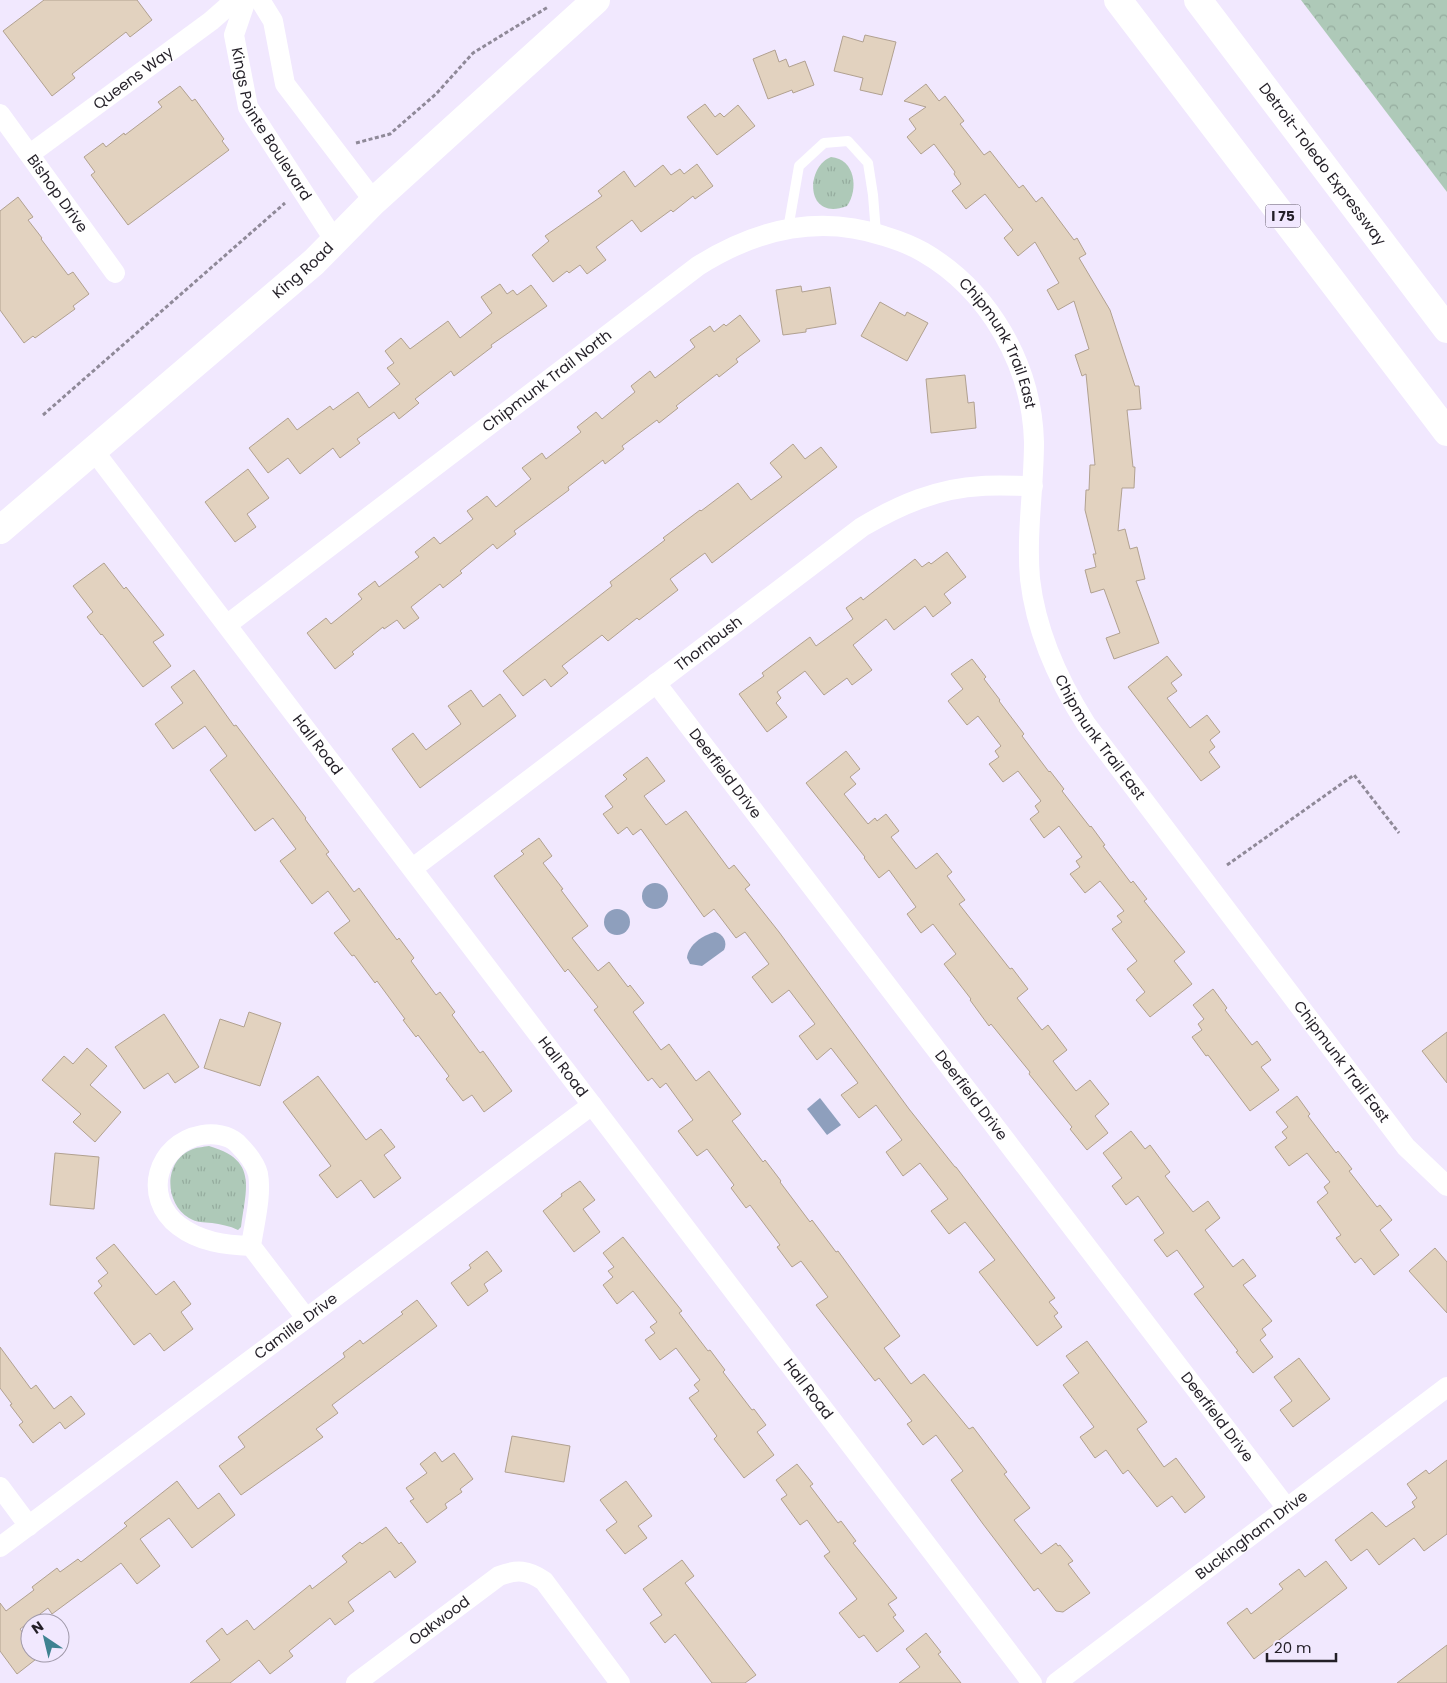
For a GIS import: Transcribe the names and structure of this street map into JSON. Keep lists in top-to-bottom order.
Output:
{
  "streets": {
    "main road": ["Detroit-Toledo Expressway", "I 75", "King Road"],
    "street": [
      "Queens Way",
      "Kings Pointe Boulevard",
      "Bishop Drive",
      "Chipmunk Trail East",
      "Chipmunk Trail North",
      "Thornbush",
      "Hall Road",
      "Deerfield Drive",
      "Camille Drive",
      "Buckingham Drive",
      "Oakwood"
    ]
  },
  "crossings": [
    ["Queens Way", "Bishop Drive"],
    ["Kings Pointe Boulevard", "King Road"],
    ["King Road", "Hall Road"],
    ["Chipmunk Trail East", "Chipmunk Trail North"],
    ["Chipmunk Trail East", "Thornbush"],
    ["Chipmunk Trail North", "Hall Road"],
    ["Thornbush", "Hall Road"],
    ["Thornbush", "Deerfield Drive"],
    ["Hall Road", "Camille Drive"],
    ["Deerfield Drive", "Buckingham Drive"]
  ],
  "scale_bar": "20 m",
  "north": "top left"
}
